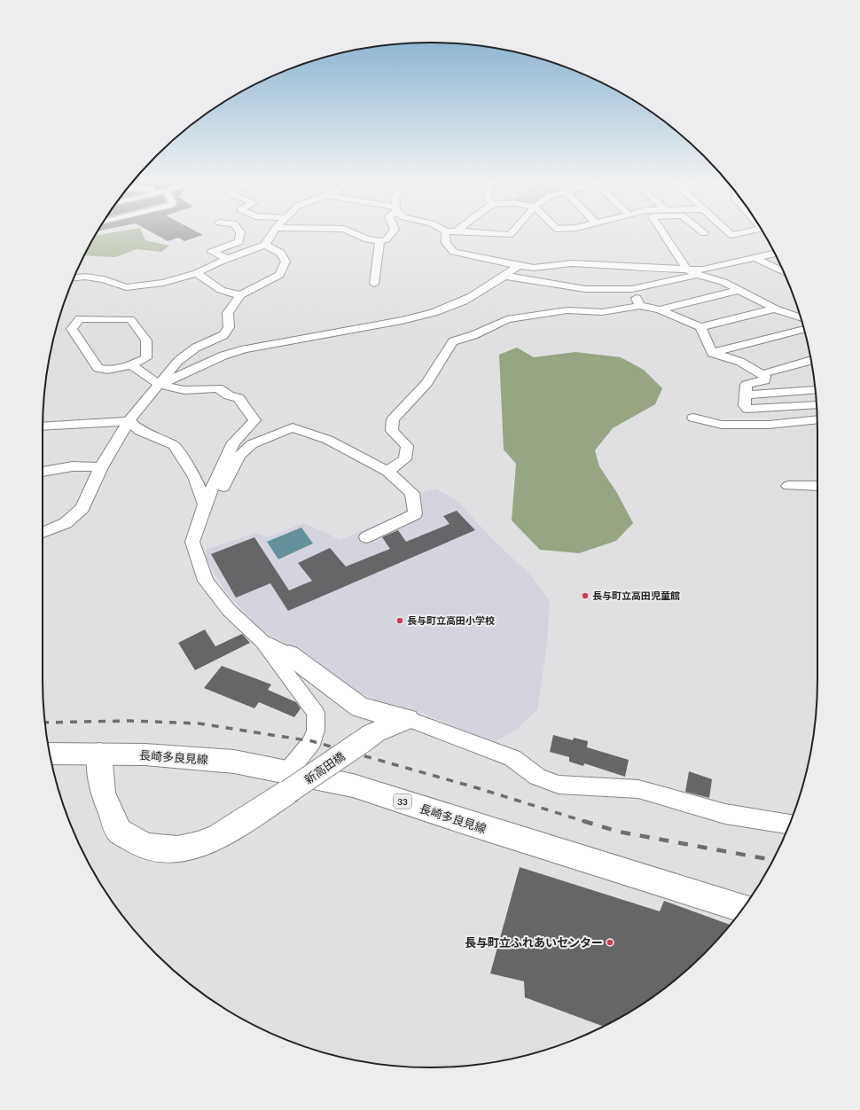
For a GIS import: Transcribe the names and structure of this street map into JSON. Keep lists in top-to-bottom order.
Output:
{
  "streets": {
    "main road": ["長崎多良見線", "新高田橋", "33"]
  },
  "crossings": [
    ["長崎多良見線", "新高田橋"]
  ],
  "places": ["長与町立高田児童館", "長与町立高田小学校", "長与町立ふれあいセンター"]
}
